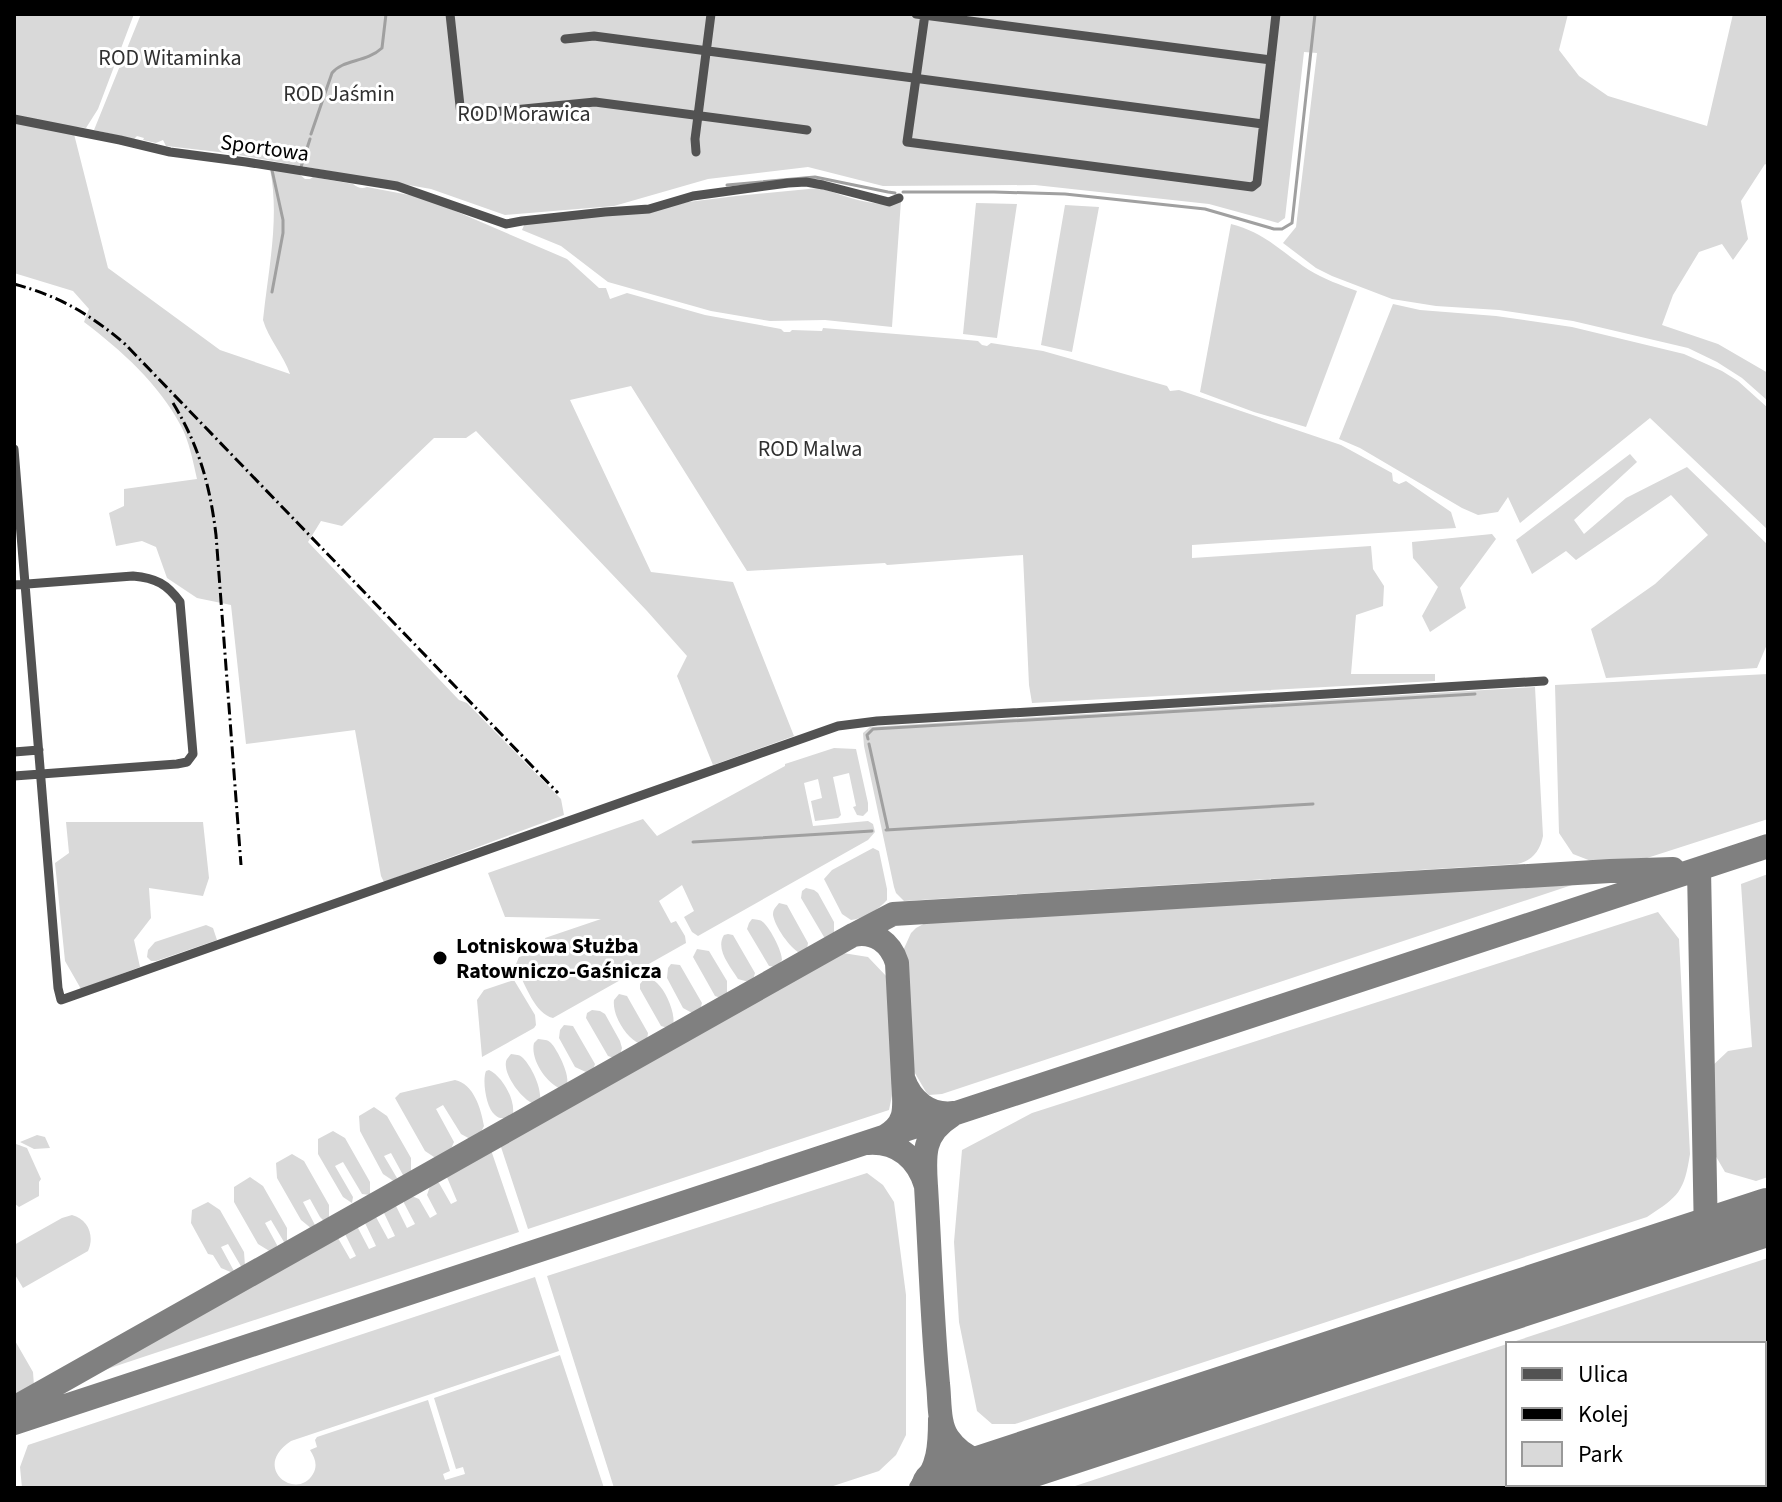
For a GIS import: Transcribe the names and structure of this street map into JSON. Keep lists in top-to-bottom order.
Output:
{
  "streets": {
    "street": ["Sportowa"]
  },
  "parks": [
    "ROD Witaminka",
    "ROD Jaśmin",
    "ROD Morawica",
    "ROD Malwa"
  ],
  "places": ["Lotniskowa Służba Ratowniczo-Gaśnicza"],
  "legend": ["Ulica", "Kolej", "Park"]
}
